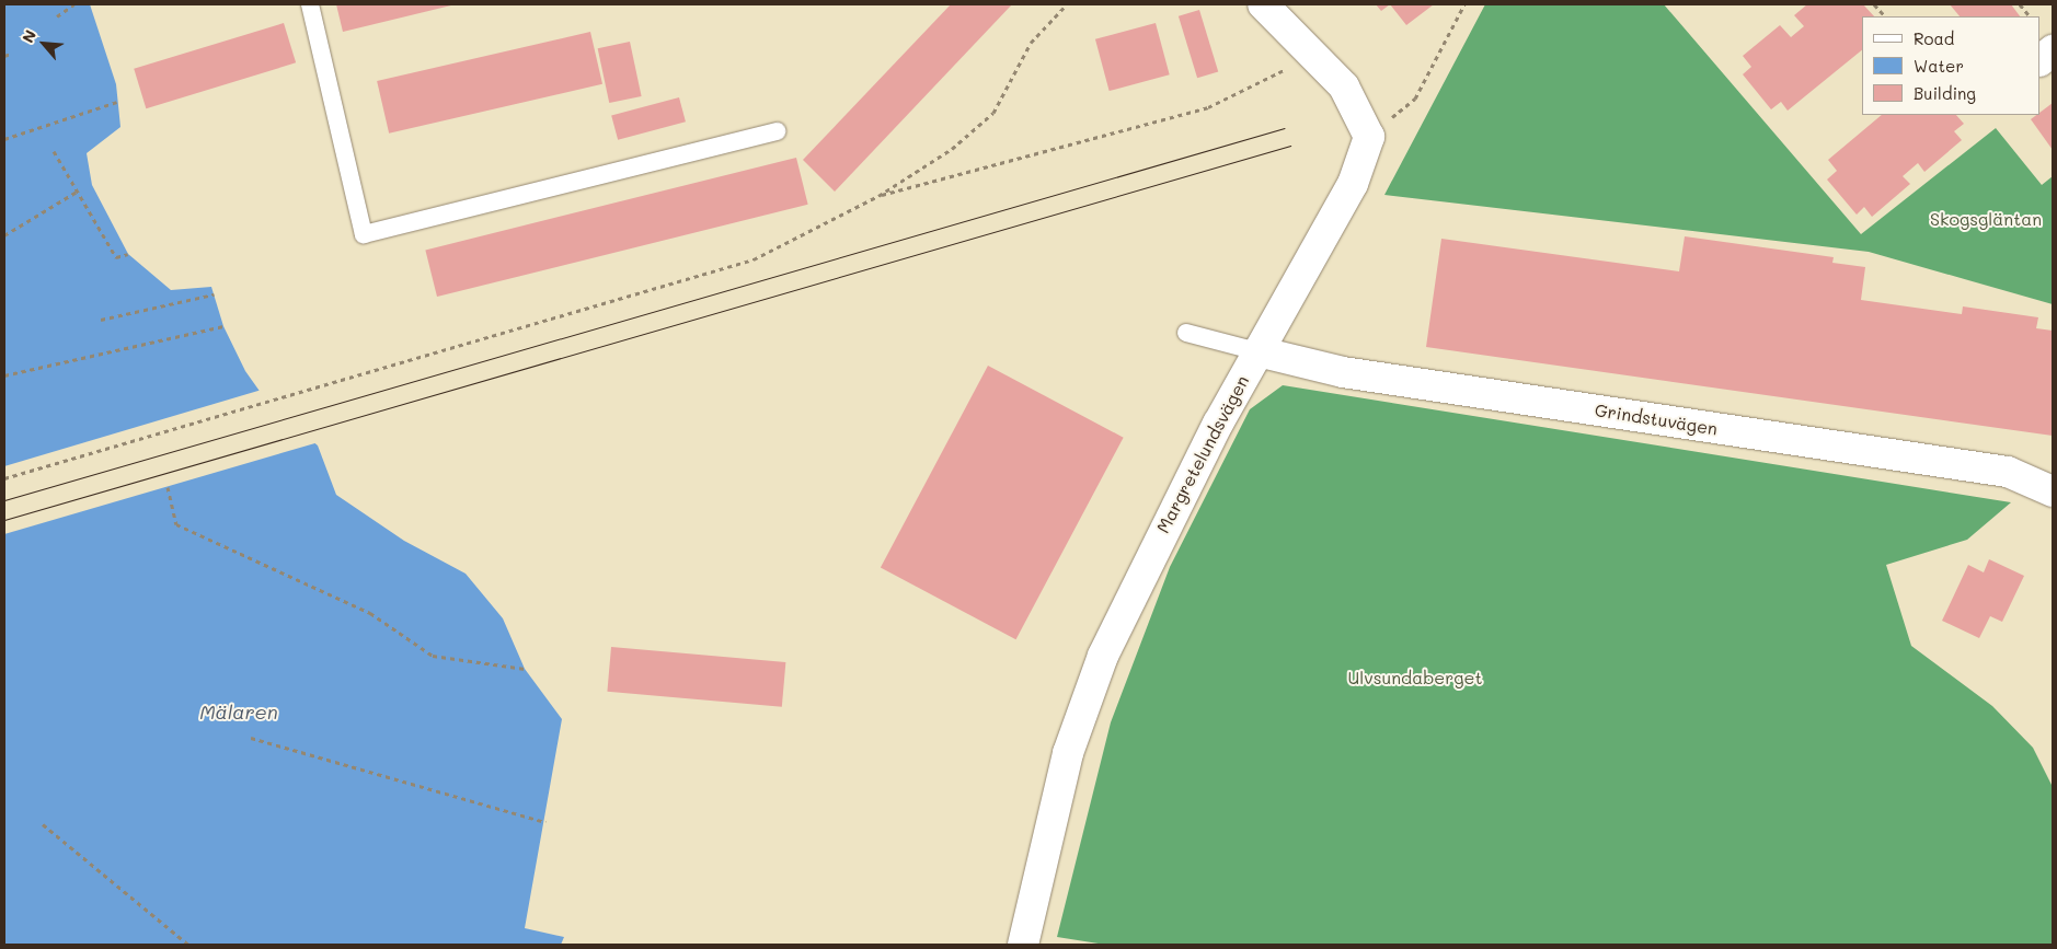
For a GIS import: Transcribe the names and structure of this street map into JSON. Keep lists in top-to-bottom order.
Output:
{
  "streets": {
    "street": ["Grindstuvägen", "Margretelundsvägen"]
  },
  "crossings": [
    ["Grindstuvägen", "Margretelundsvägen"]
  ],
  "water": ["Mälaren"],
  "parks": ["Skogsgläntan", "Ulvsundaberget"],
  "legend": ["Road", "Water", "Building"],
  "north": "top left"
}
